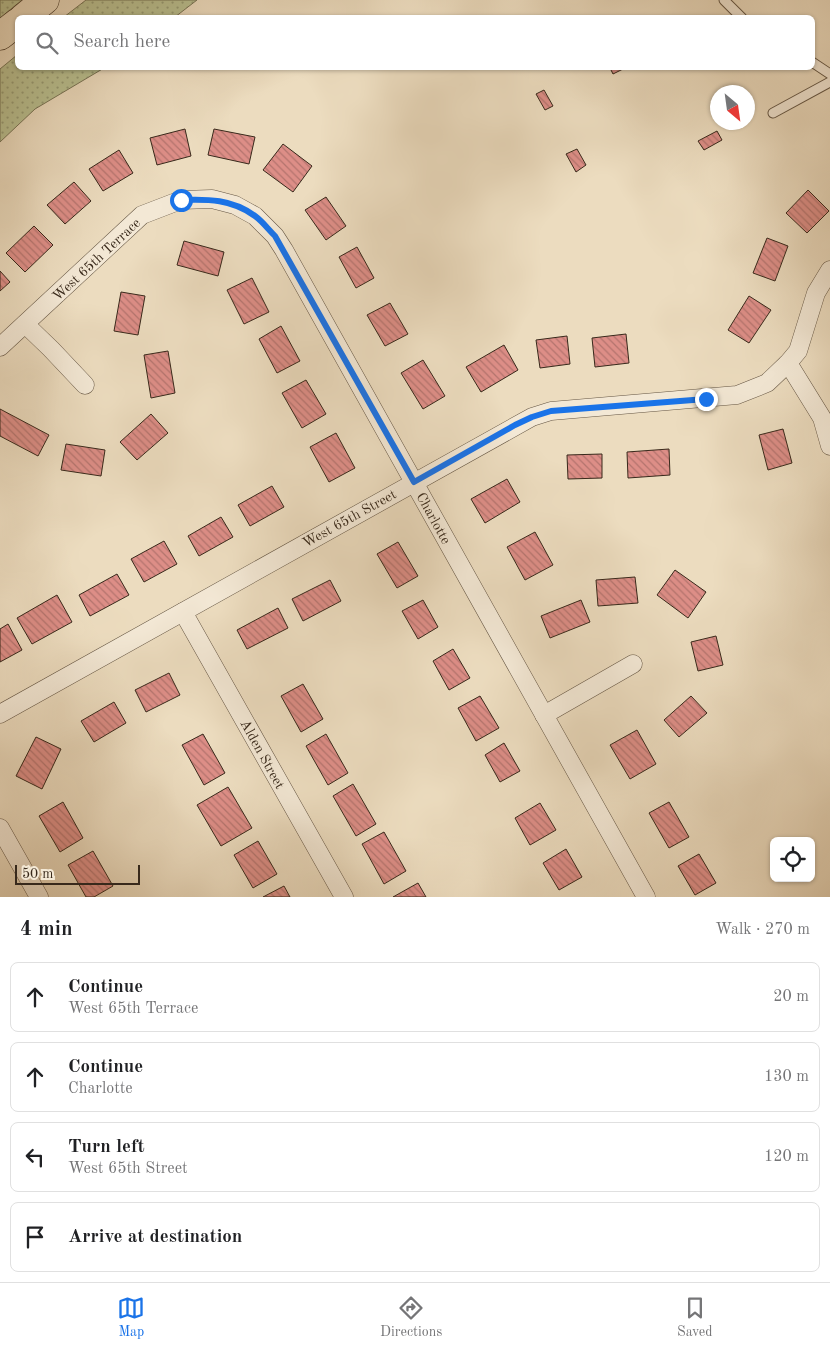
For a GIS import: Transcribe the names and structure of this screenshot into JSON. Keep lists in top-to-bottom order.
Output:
{
  "streets": {
    "street": [
      "West 65th Terrace",
      "West 65th Street",
      "Charlotte",
      "Alden Street"
    ]
  },
  "crossings": [
    ["West 65th Terrace", "Charlotte"],
    ["West 65th Street", "Charlotte"],
    ["West 65th Street", "Alden Street"]
  ],
  "scale_bar": "50 m",
  "north": "bottom right",
  "page": {
    "search": "Search here",
    "scale": "50 m",
    "heading": ["4 min", "Walk · 270 m"],
    "list": [
      ["Continue", "West 65th Terrace", "20 m"],
      ["Continue", "Charlotte", "130 m"],
      ["Turn left", "West 65th Street", "120 m"],
      "Arrive at destination"
    ],
    "nav": ["Map", "Directions", "Saved"]
  }
}
